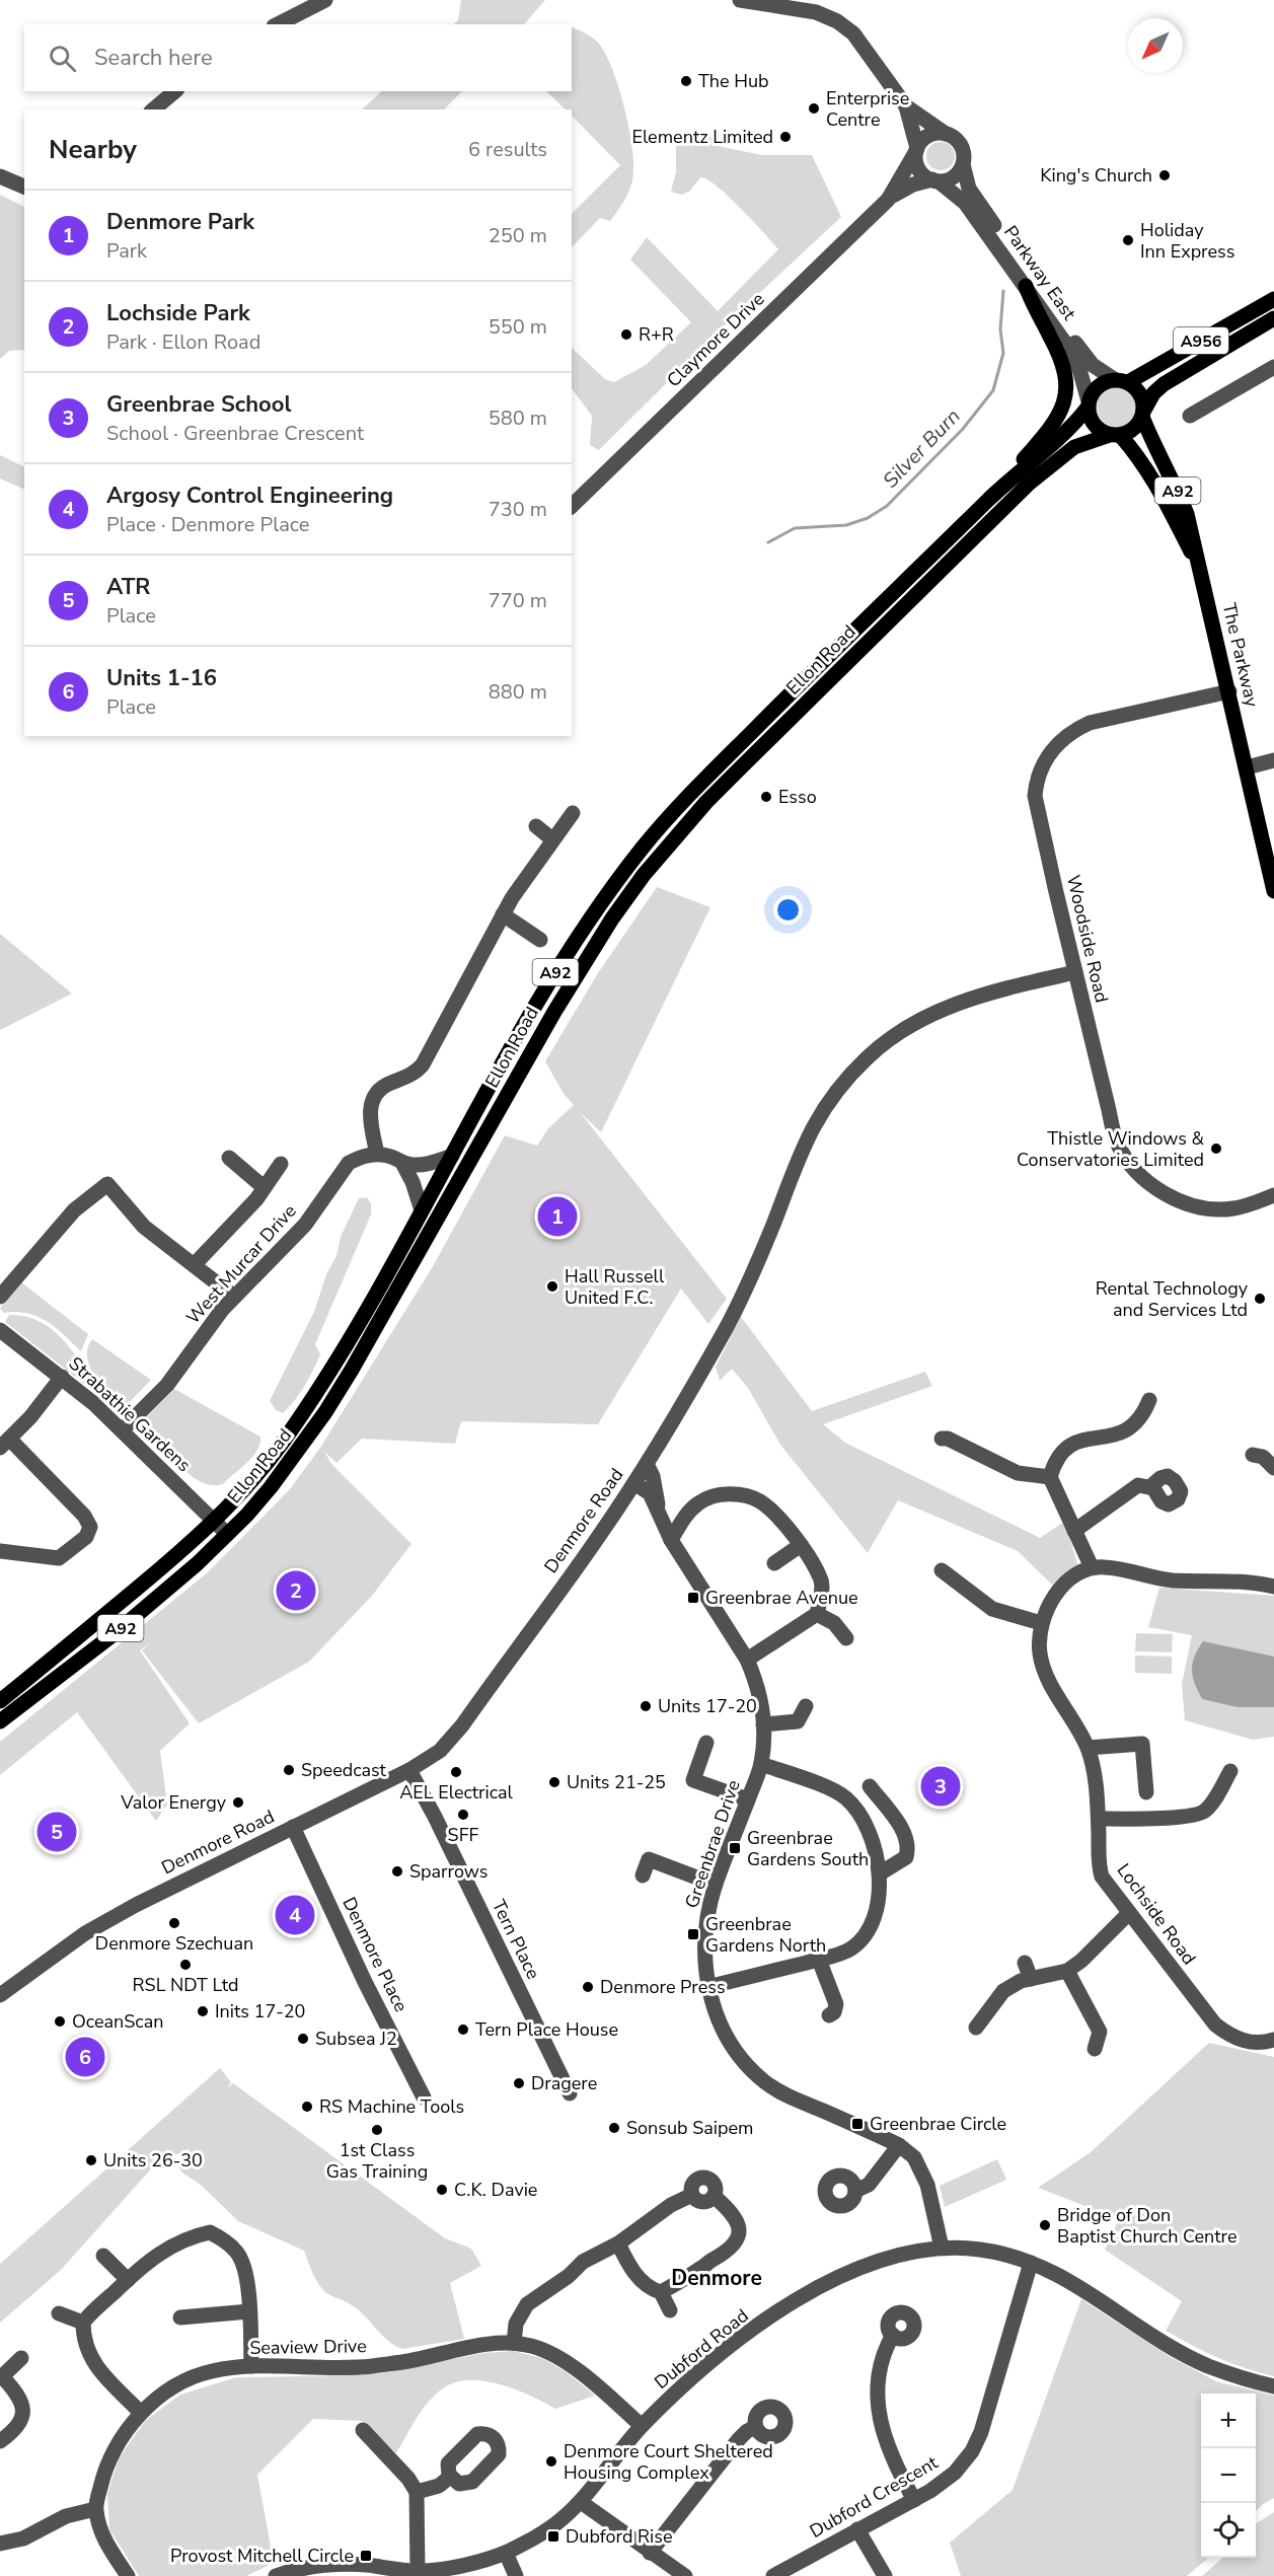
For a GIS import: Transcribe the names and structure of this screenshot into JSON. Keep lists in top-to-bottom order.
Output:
{
  "streets": {
    "main road": [
      "A956",
      "A92",
      "The Parkway",
      "Ellon Road"
    ],
    "street": [
      "Parkway East",
      "Claymore Drive",
      "Woodside Road",
      "West Murcar Drive",
      "Strabathie Gardens",
      "Denmore Road",
      "Greenbrae Drive",
      "Lochside Road",
      "Tern Place",
      "Denmore Place",
      "Seaview Drive",
      "Dubford Road",
      "Dubford Crescent"
    ]
  },
  "crossings": [
    ["Parkway East", "Claymore Drive"],
    ["Parkway East", "A956"],
    ["Parkway East", "A92"],
    ["Parkway East", "The Parkway"],
    ["Parkway East", "Ellon Road"],
    ["A956", "A92"],
    ["A956", "The Parkway"],
    ["A956", "Ellon Road"],
    ["A92", "The Parkway"],
    ["A92", "Ellon Road"],
    ["The Parkway", "Ellon Road"],
    ["The Parkway", "Woodside Road"],
    ["Ellon Road", "Strabathie Gardens"],
    ["Woodside Road", "Denmore Road"],
    ["West Murcar Drive", "Strabathie Gardens"],
    ["Denmore Road", "Greenbrae Drive"],
    ["Denmore Road", "Tern Place"],
    ["Denmore Road", "Denmore Place"],
    ["Greenbrae Drive", "Dubford Road"],
    ["Seaview Drive", "Dubford Road"],
    ["Dubford Road", "Dubford Crescent"]
  ],
  "districts": ["Denmore"],
  "water": ["Silver Burn"],
  "places": {
    "other": [
      "The Hub",
      "Enterprise Centre",
      "Elementz Limited",
      "King's Church",
      "Holiday Inn Express",
      "R+R",
      "Esso",
      "Thistle Windows & Conservatories Limited",
      "Hall Russell United F.C.",
      "Rental Technology and Services Ltd",
      "Units 17-20",
      "Speedcast",
      "AEL Electrical",
      "Units 21-25",
      "Valor Energy",
      "SFF",
      "Sparrows",
      "Denmore Szechuan",
      "RSL NDT Ltd",
      "Denmore Press",
      "Inits 17-20",
      "OceanScan",
      "Tern Place House",
      "Subsea J2",
      "Dragere",
      "RS Machine Tools",
      "Sonsub Saipem",
      "1st Class Gas Training",
      "Units 26-30",
      "C.K. Davie",
      "Bridge of Don Baptist Church Centre",
      "Denmore Court Sheltered Housing Complex"
    ],
    "transit": [
      "Greenbrae Avenue",
      "Greenbrae Gardens South",
      "Greenbrae Gardens North",
      "Greenbrae Circle",
      "Dubford Rise",
      "Provost Mitchell Circle"
    ]
  },
  "north": "bottom left",
  "page": {
    "search": "Search here",
    "heading": ["Nearby", "6 results"],
    "list": [
      {
        "mark": "1",
        "name": "Denmore Park",
        "note": "Park",
        "value": "250 m"
      },
      {
        "mark": "2",
        "name": "Lochside Park",
        "note": "Park · Ellon Road",
        "value": "550 m"
      },
      {
        "mark": "3",
        "name": "Greenbrae School",
        "note": "School · Greenbrae Crescent",
        "value": "580 m"
      },
      {
        "mark": "4",
        "name": "Argosy Control Engineering",
        "note": "Place · Denmore Place",
        "value": "730 m"
      },
      {
        "mark": "5",
        "name": "ATR",
        "note": "Place",
        "value": "770 m"
      },
      {
        "mark": "6",
        "name": "Units 1-16",
        "note": "Place",
        "value": "880 m"
      }
    ],
    "pins": [
      "1",
      "2",
      "3",
      "5",
      "4",
      "6"
    ],
    "map_buttons": ["+", "−"]
  }
}
